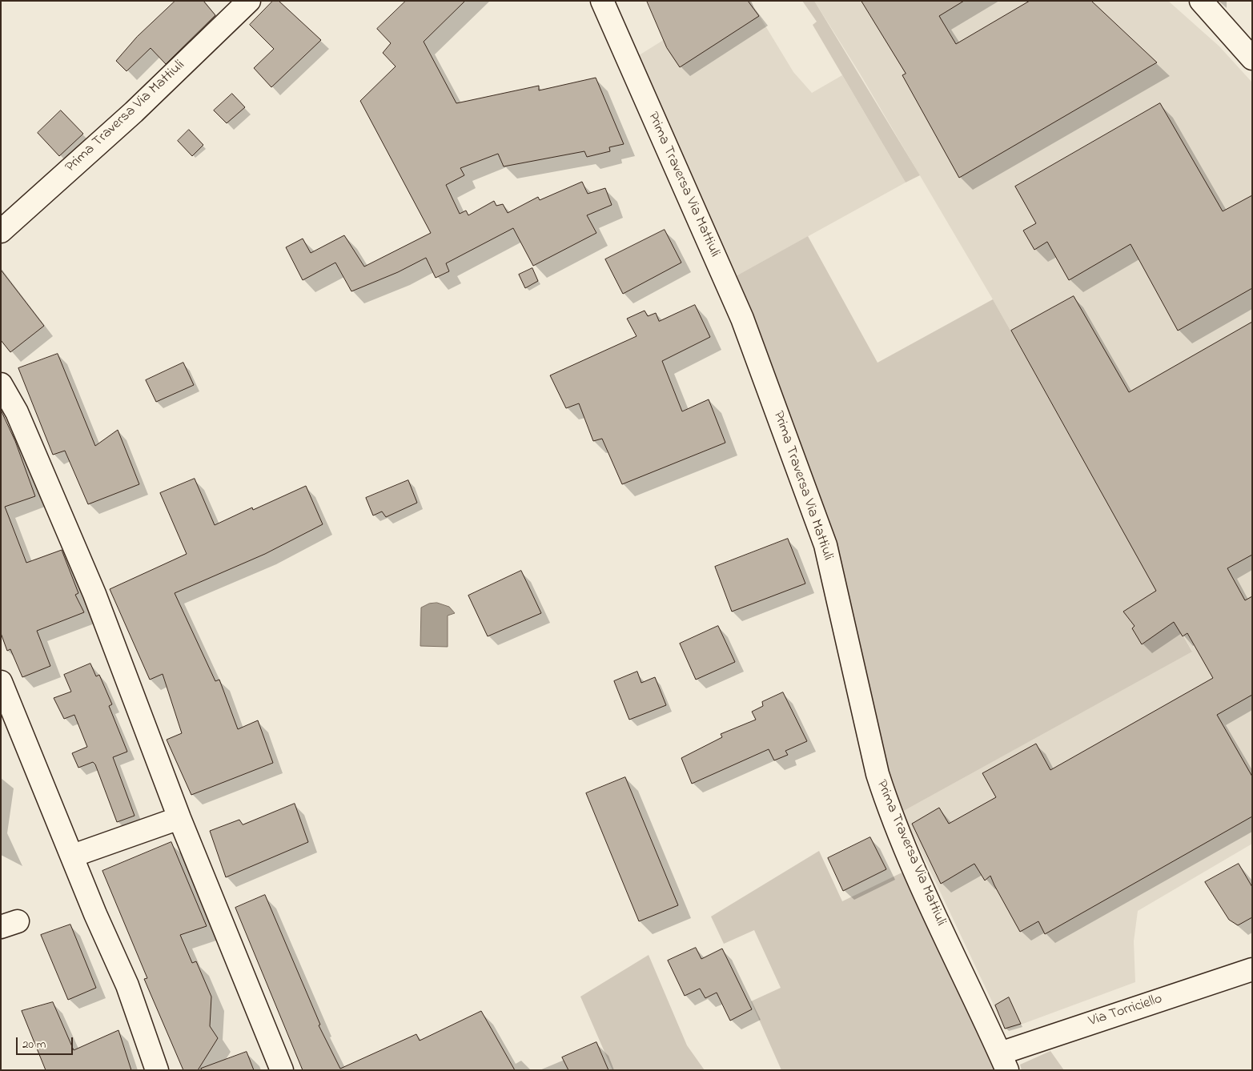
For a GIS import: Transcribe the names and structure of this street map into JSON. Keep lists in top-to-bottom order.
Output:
{
  "streets": {
    "street": ["Prima Traversa Via Mattiuli", "Via Torriciello"]
  },
  "crossings": [
    ["Prima Traversa Via Mattiuli", "Via Torriciello"]
  ],
  "scale_bar": "20 m"
}
